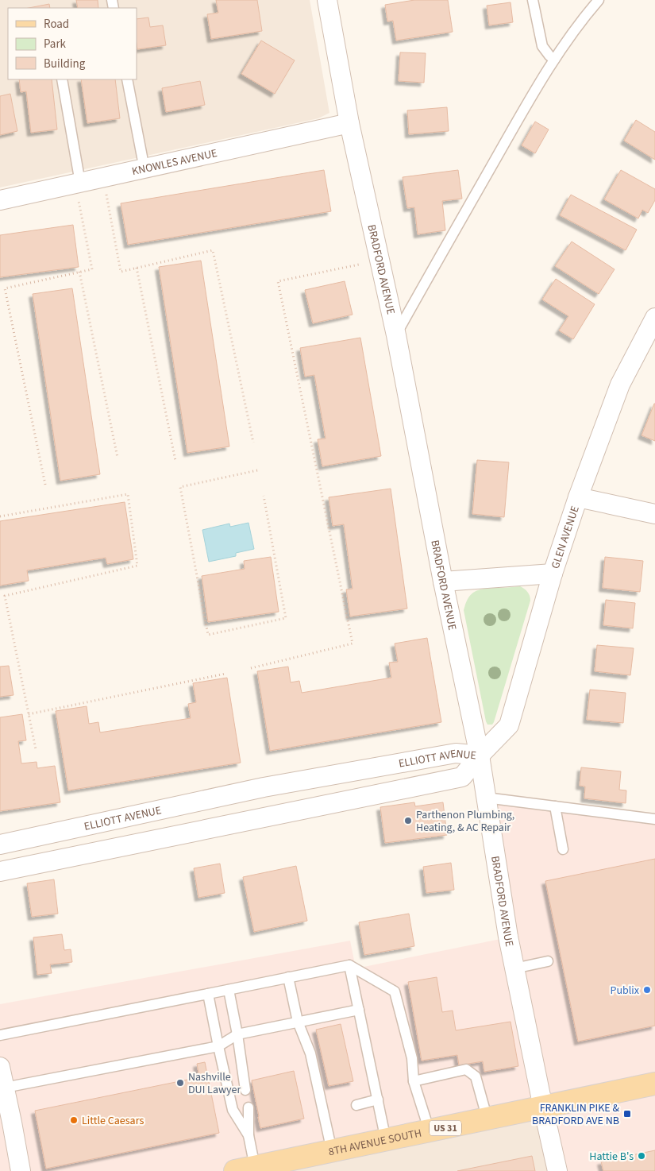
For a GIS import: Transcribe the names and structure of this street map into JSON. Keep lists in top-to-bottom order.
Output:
{
  "streets": {
    "main road": ["US 31", "8TH AVENUE SOUTH"],
    "street": [
      "KNOWLES AVENUE",
      "BRADFORD AVENUE",
      "GLEN AVENUE",
      "ELLIOTT AVENUE"
    ]
  },
  "crossings": [
    ["KNOWLES AVENUE", "BRADFORD AVENUE"],
    ["BRADFORD AVENUE", "GLEN AVENUE"],
    ["BRADFORD AVENUE", "ELLIOTT AVENUE"],
    ["BRADFORD AVENUE", "8TH AVENUE SOUTH"],
    ["GLEN AVENUE", "ELLIOTT AVENUE"]
  ],
  "places": {
    "other": [
      "Parthenon Plumbing, Heating, & AC Repair",
      "Publix",
      "Nashville DUI Lawyer",
      "Little Caesars",
      "Hattie B's"
    ],
    "transit": ["FRANKLIN PIKE & BRADFORD AVE NB"]
  },
  "legend": ["Road", "Park", "Building"]
}
